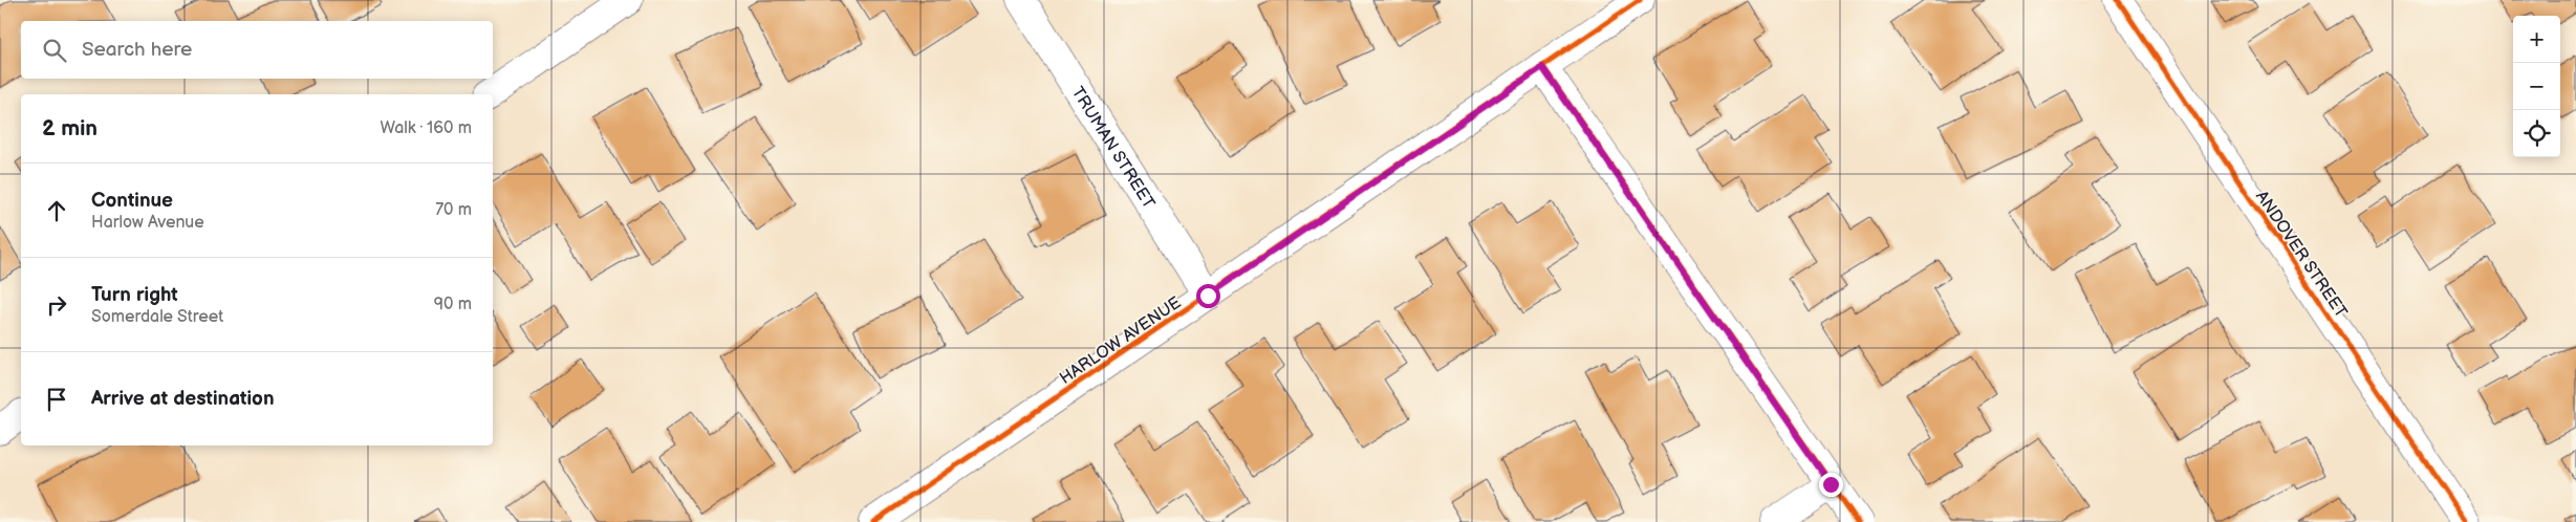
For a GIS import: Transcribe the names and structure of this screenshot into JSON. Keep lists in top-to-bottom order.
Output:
{
  "streets": {
    "street": ["TRUMAN STREET", "ANDOVER STREET", "HARLOW AVENUE"]
  },
  "crossings": [
    ["TRUMAN STREET", "HARLOW AVENUE"]
  ],
  "page": {
    "map_buttons": ["+", "−"],
    "search": "Search here",
    "heading": ["2 min", "Walk · 160 m"],
    "list": [
      ["Continue", "Harlow Avenue", "70 m"],
      ["Turn right", "Somerdale Street", "90 m"],
      "Arrive at destination"
    ]
  }
}
